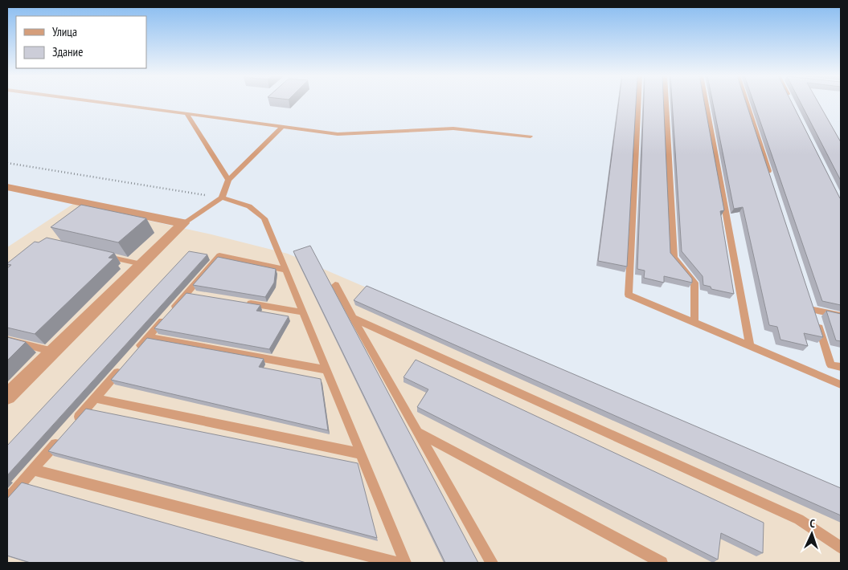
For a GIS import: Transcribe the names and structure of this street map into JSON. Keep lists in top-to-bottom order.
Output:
{
  "legend": ["Улица", "Здание"],
  "north": "top"
}
